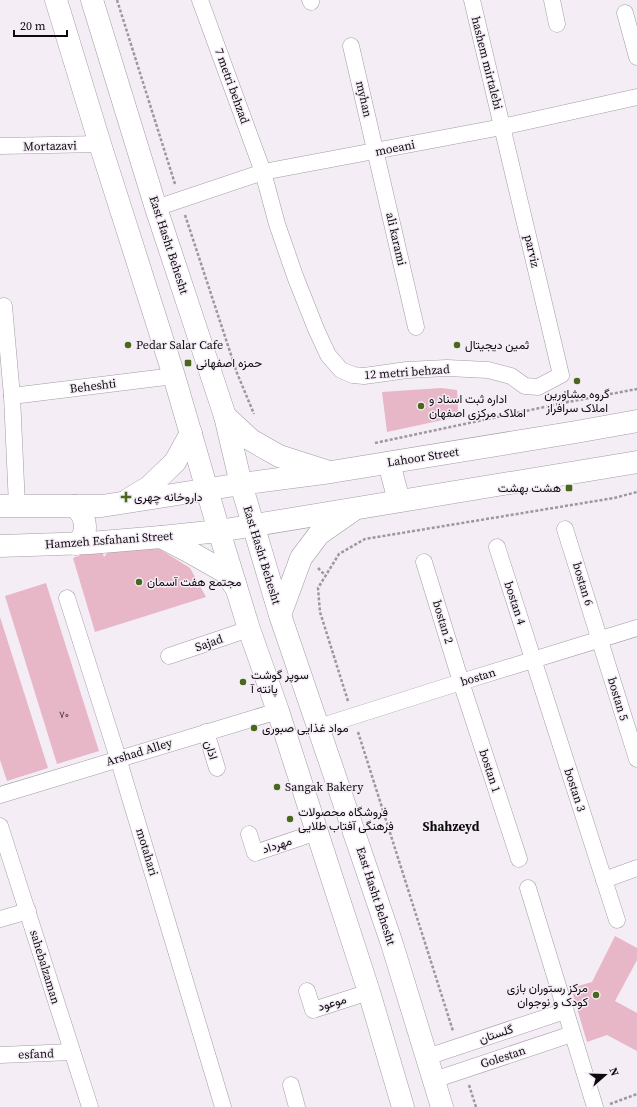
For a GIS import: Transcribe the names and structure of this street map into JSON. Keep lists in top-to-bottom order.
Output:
{
  "streets": {
    "main road": ["East Hasht Behesht", "Lahoor Street", "Hamzeh Esfahani Street"],
    "street": [
      "hashem mirtalebi",
      "7 metri behzad",
      "myhan",
      "Mortazavi",
      "moeani",
      "ali karami",
      "parviz",
      "12 metri behzad",
      "Beheshti",
      "bostan 6",
      "bostan 4",
      "bostan 2",
      "Sajad",
      "bostan",
      "bostan 5",
      "اذان",
      "Arshad Alley",
      "bostan 1",
      "bostan 3",
      "مهرداد",
      "motahari",
      "sahebalzaman",
      "موعود",
      "گلستان",
      "esfand",
      "Golestan"
    ]
  },
  "crossings": [
    ["hashem mirtalebi", "moeani"],
    ["hashem mirtalebi", "parviz"],
    ["7 metri behzad", "moeani"],
    ["7 metri behzad", "12 metri behzad"],
    ["myhan", "moeani"],
    ["myhan", "ali karami"],
    ["moeani", "ali karami"],
    ["moeani", "East Hasht Behesht"],
    ["moeani", "parviz"],
    ["moeani", "12 metri behzad"],
    ["East Hasht Behesht", "Lahoor Street"],
    ["East Hasht Behesht", "bostan"],
    ["East Hasht Behesht", "گلستان"],
    ["East Hasht Behesht", "Golestan"],
    ["parviz", "12 metri behzad"],
    ["bostan 6", "bostan"],
    ["bostan 6", "bostan 5"],
    ["bostan 4", "bostan"],
    ["bostan 4", "bostan 3"],
    ["bostan 2", "bostan"],
    ["bostan 2", "bostan 1"],
    ["bostan", "bostan 5"],
    ["bostan", "bostan 1"],
    ["bostan", "bostan 3"],
    ["اذان", "Arshad Alley"],
    ["Arshad Alley", "motahari"],
    ["sahebalzaman", "esfand"]
  ],
  "districts": ["Shahzeyd"],
  "places": {
    "other": [
      "Pedar Salar Cafe",
      "ثمین دیجیتال",
      "گروه مشاورین املاک سرافراز",
      "اداره ثبت اسناد و املاک مرکزی اصفهان",
      "مجتمع هفت آسمان",
      "سوپر گوشت پانته آ",
      "مواد غذایی صبوری",
      "Sangak Bakery",
      "فروشگاه محصولات فرهنگی آفتاب طلایی",
      "مرکز رستوران بازی کودک و نوجوان"
    ],
    "transit": ["حمزه اصفهانی", "هشت بهشت"],
    "health": ["داروخانه چهری"]
  },
  "house_numbers": ["۷۰"],
  "scale_bar": "20 m",
  "north": "right"
}
